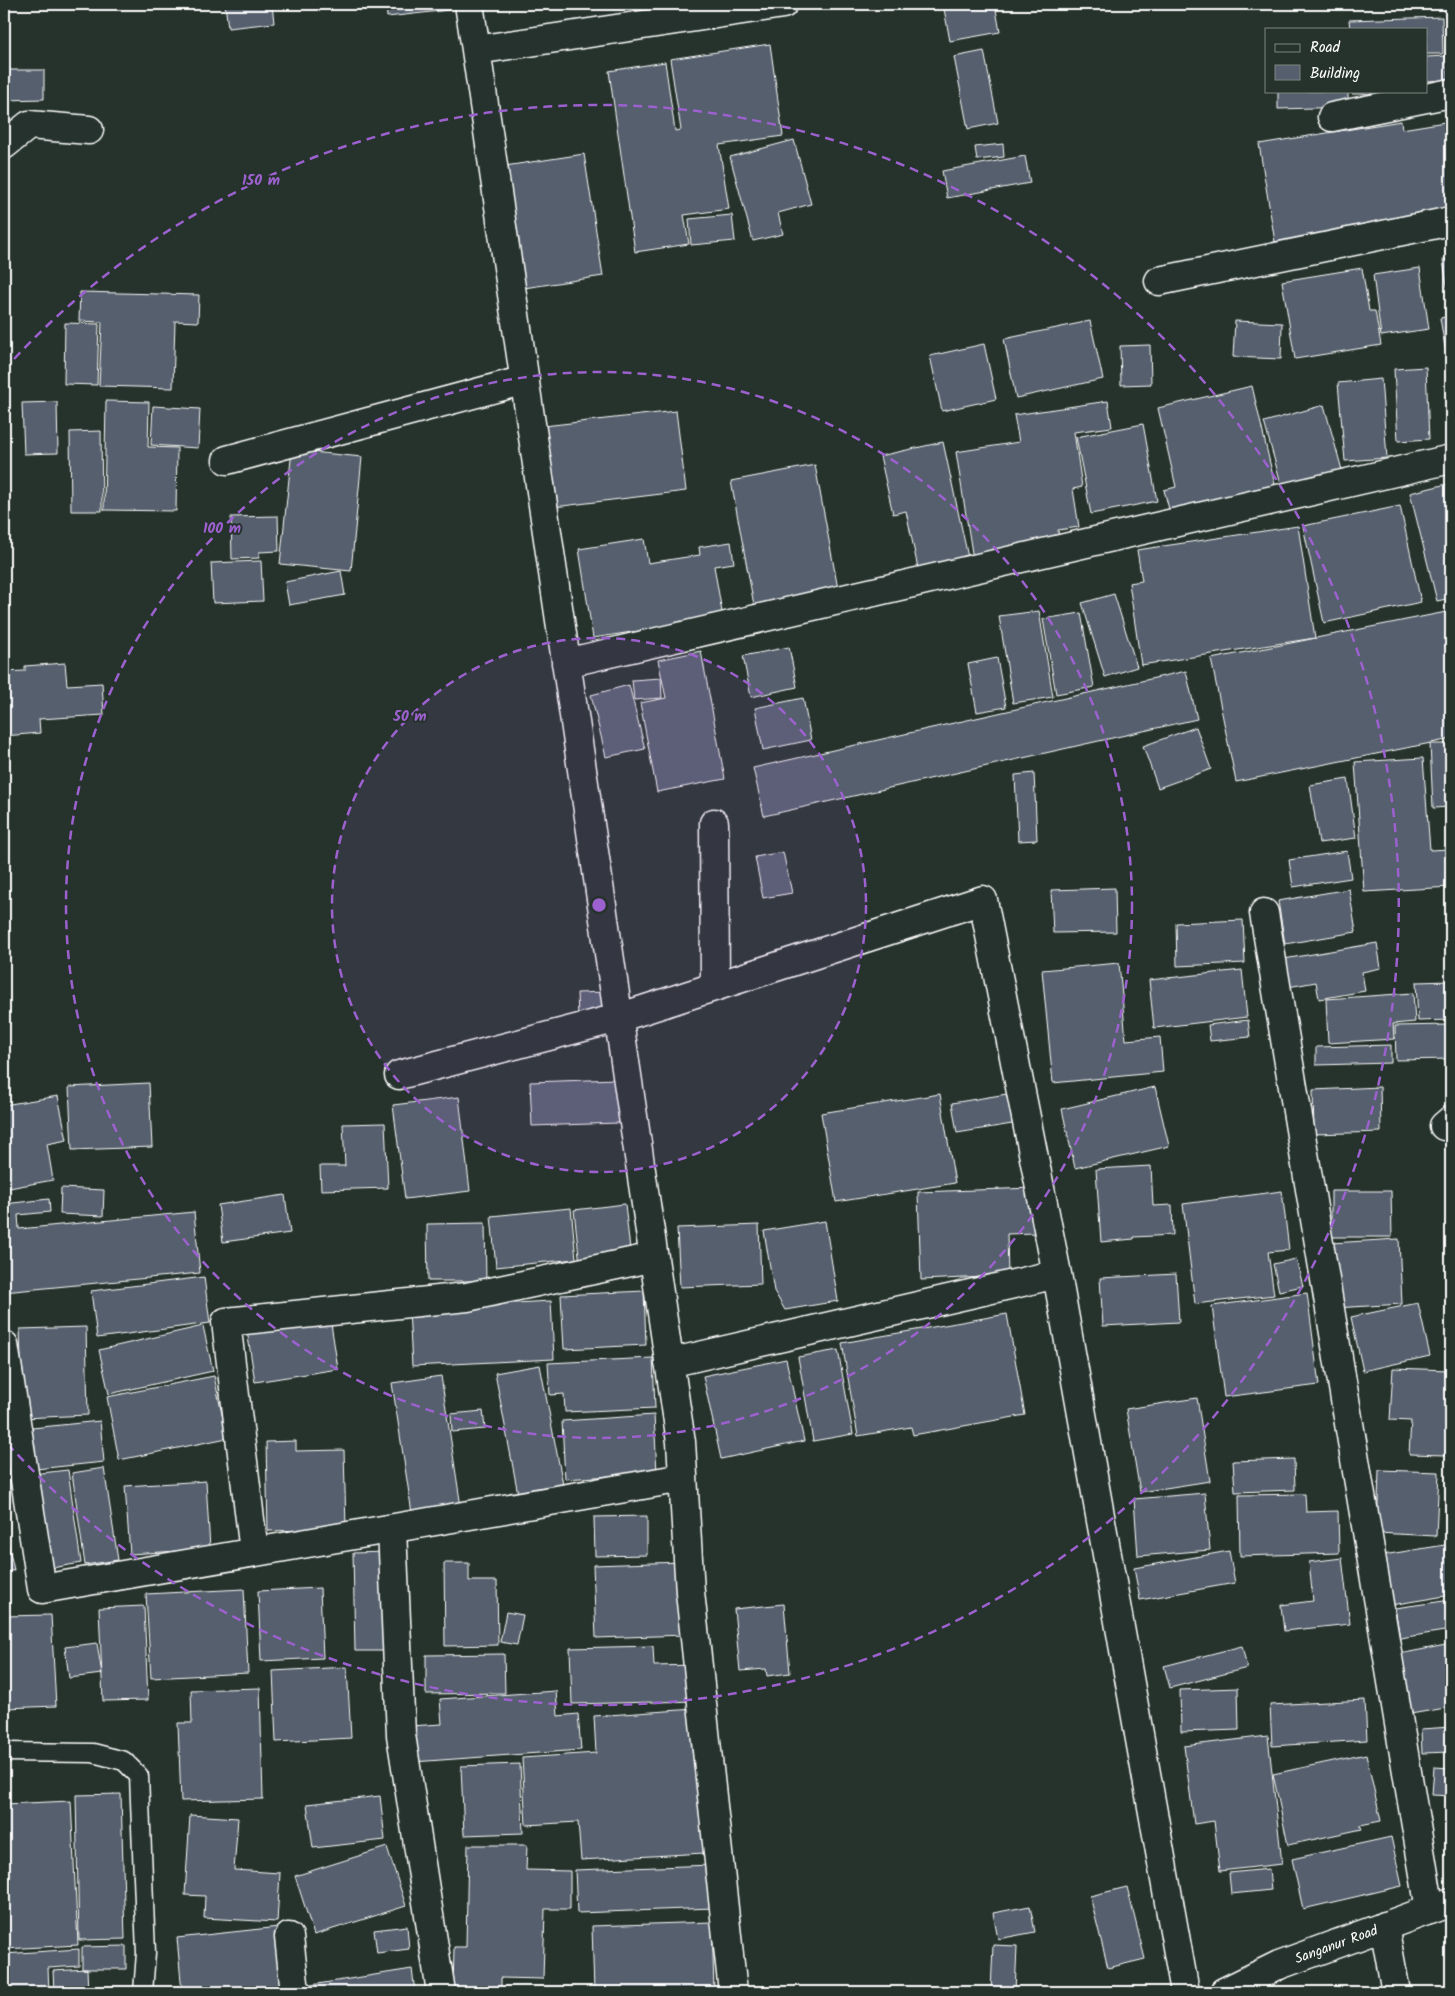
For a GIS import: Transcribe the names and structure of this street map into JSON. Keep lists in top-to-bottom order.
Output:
{
  "streets": {
    "street": ["Sanganur Road"]
  },
  "legend": ["Road", "Building"],
  "rings": ["150 m", "100 m", "50 m"]
}
